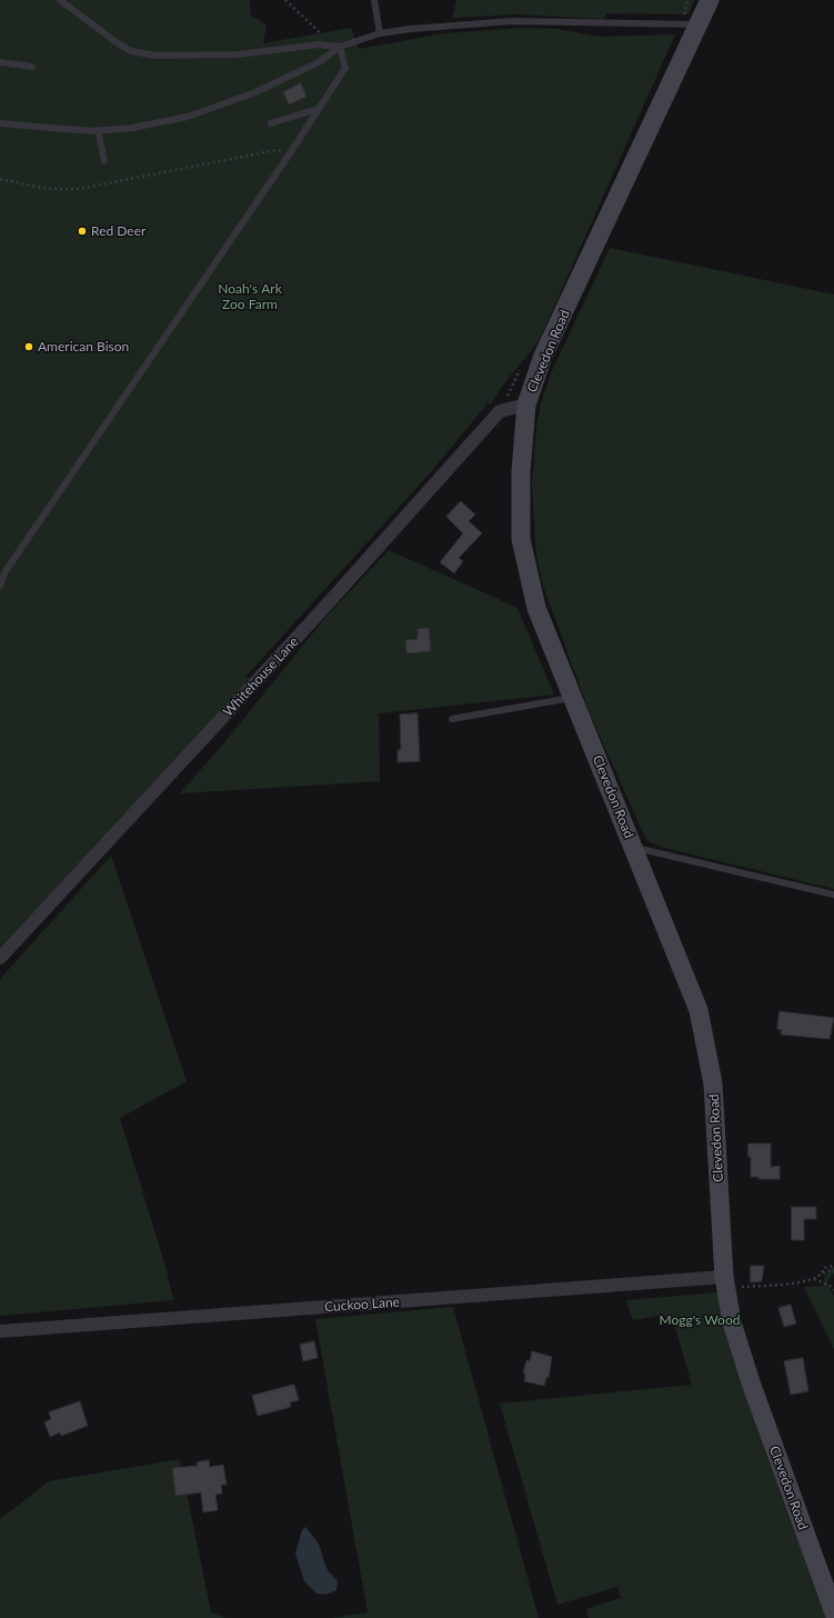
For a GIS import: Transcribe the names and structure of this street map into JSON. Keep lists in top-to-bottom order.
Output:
{
  "streets": {
    "main road": ["Clevedon Road"],
    "street": ["Whitehouse Lane", "Cuckoo Lane"]
  },
  "crossings": [
    ["Clevedon Road", "Whitehouse Lane"],
    ["Clevedon Road", "Cuckoo Lane"]
  ],
  "parks": ["Noah's Ark Zoo Farm", "Mogg's Wood"],
  "places": ["Red Deer", "American Bison"]
}
